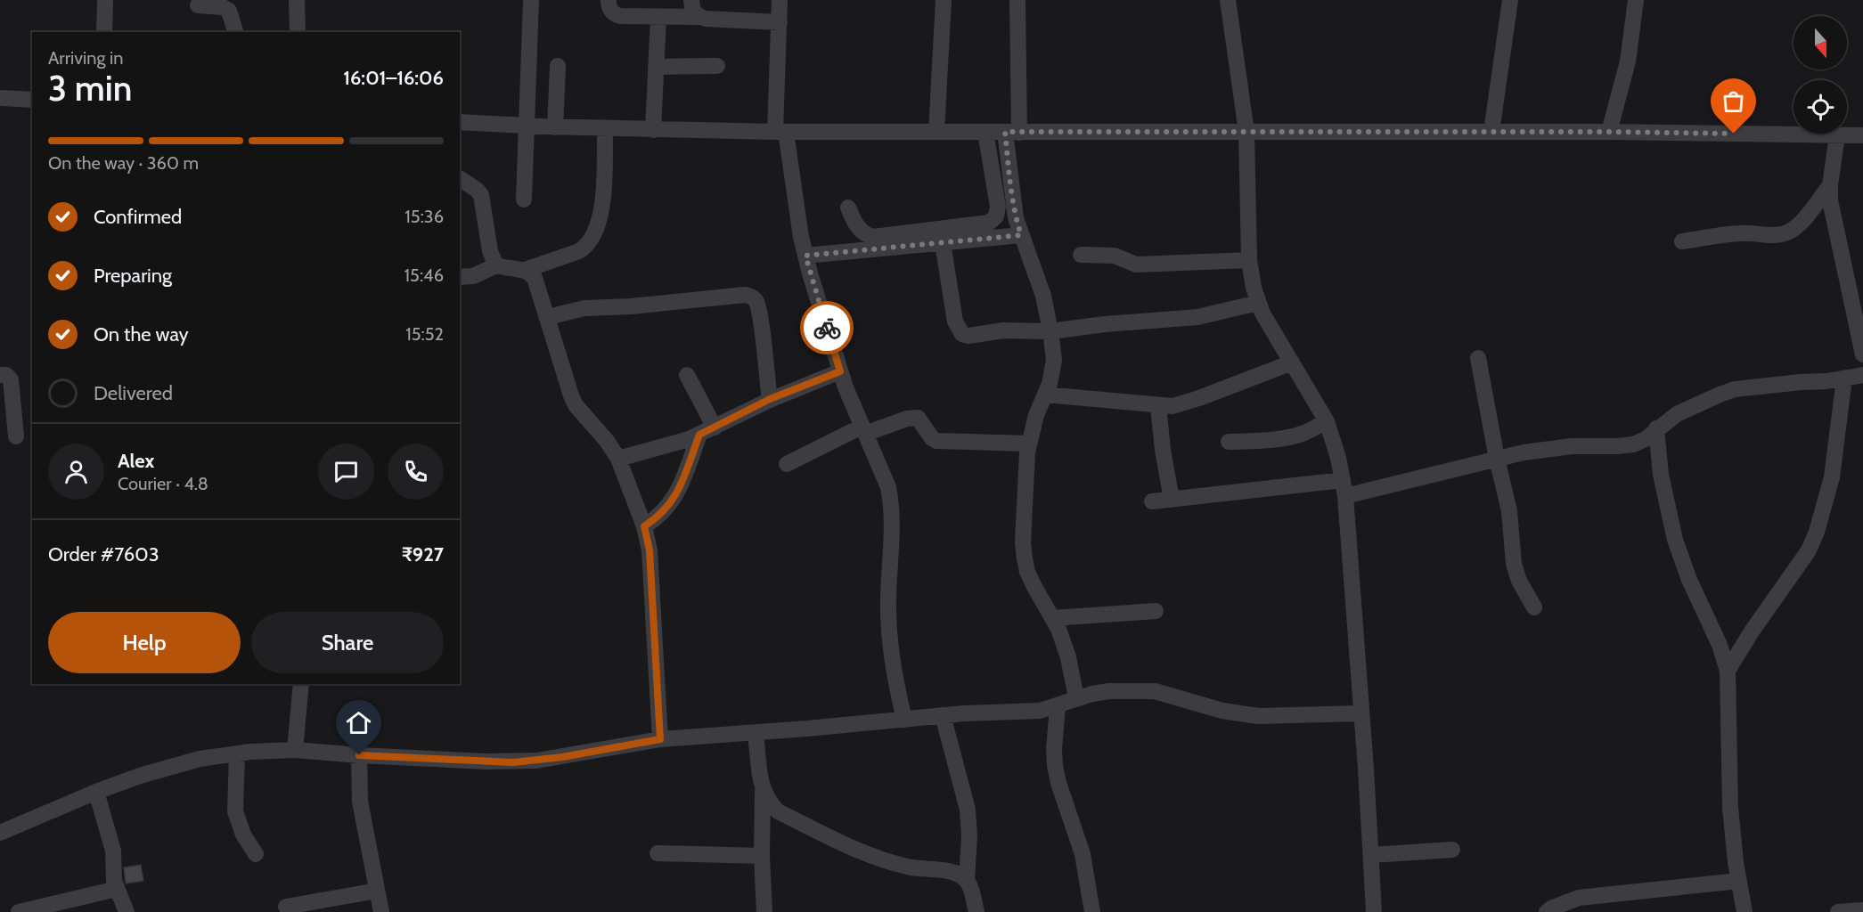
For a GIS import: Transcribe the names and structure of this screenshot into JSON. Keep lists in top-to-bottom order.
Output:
{
  "north": "bottom",
  "page": {
    "heading": ["3 min", "Arriving in", "16:01–16:06"],
    "panel": [
      "Alex",
      "Courier · 4.8",
      "Order #7603",
      "₹927"
    ],
    "bar": "On the way · 360 m",
    "list": [
      ["Confirmed", "15:36"],
      ["Preparing", "15:46"],
      ["On the way", "15:52"],
      "Delivered"
    ],
    "buttons": ["Help", "Share"]
  }
}
